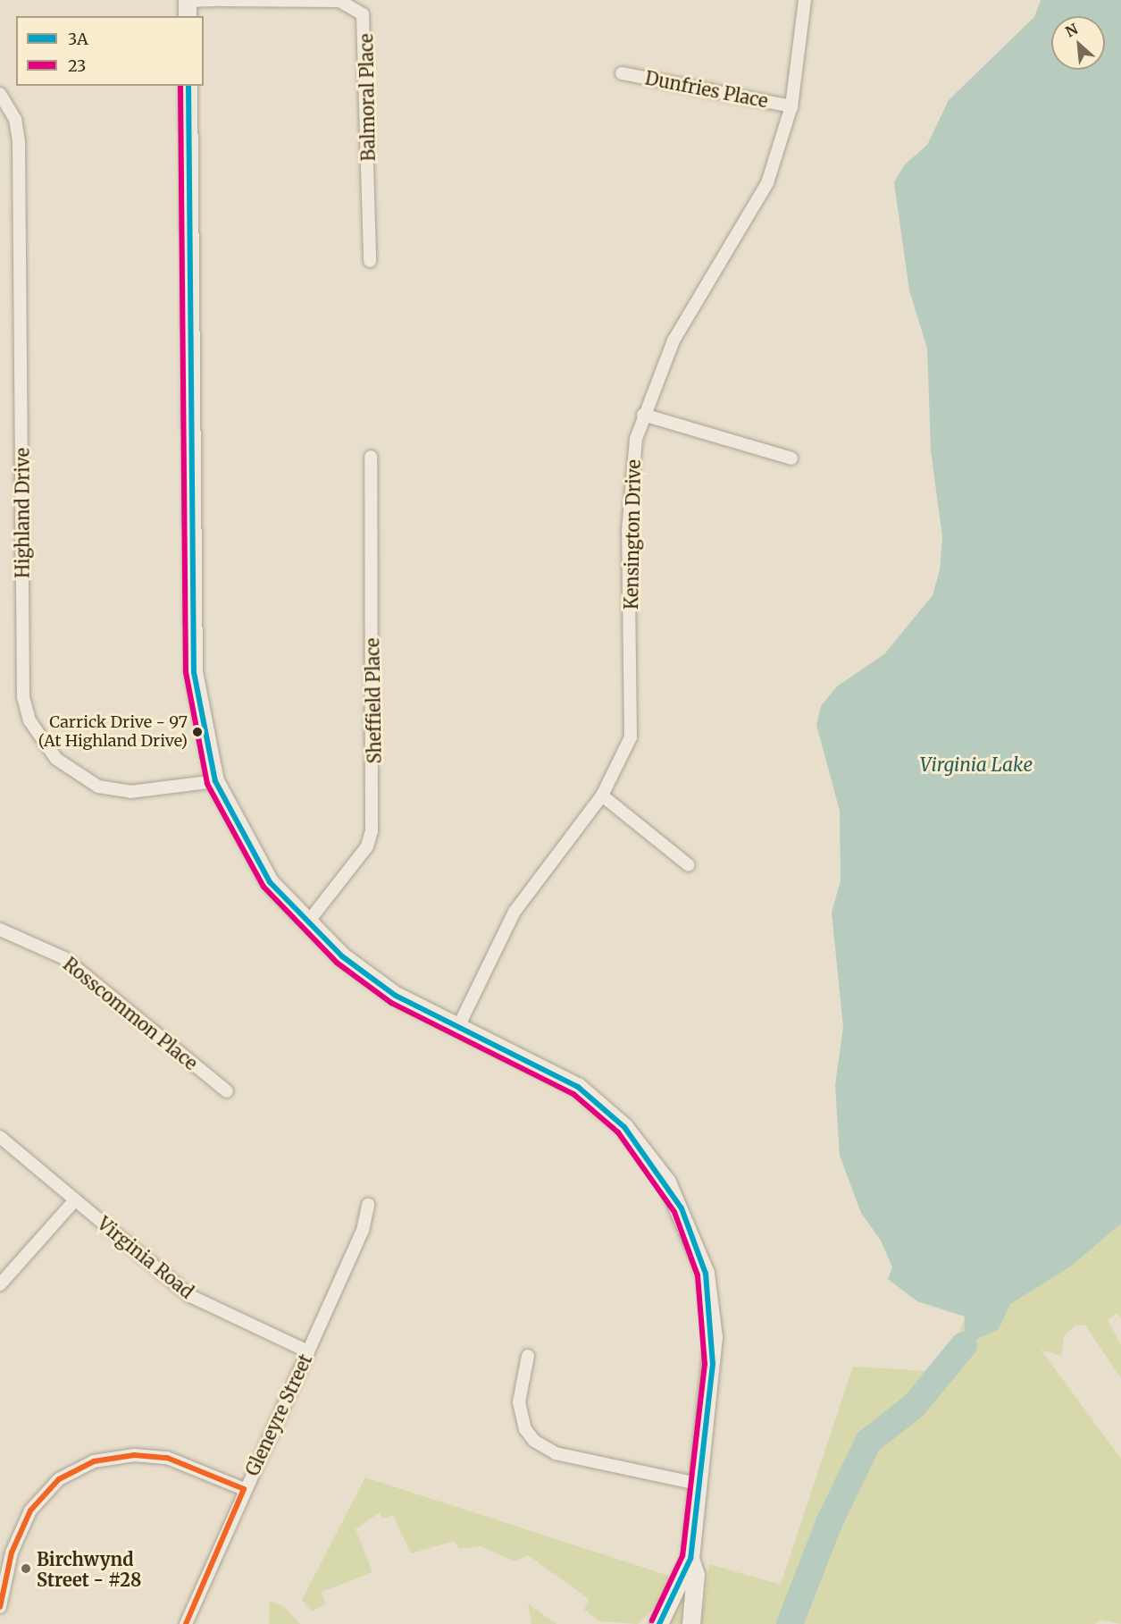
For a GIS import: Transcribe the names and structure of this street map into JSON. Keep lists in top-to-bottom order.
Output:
{
  "streets": {
    "street": [
      "Dunfries Place",
      "Balmoral Place",
      "Highland Drive",
      "Kensington Drive",
      "Sheffield Place",
      "Rosscommon Place",
      "Virginia Road",
      "Gleneyre Street"
    ]
  },
  "crossings": [
    ["Dunfries Place", "Kensington Drive"],
    ["Virginia Road", "Gleneyre Street"]
  ],
  "water": ["Virginia Lake"],
  "places": ["Carrick Drive - 97 (At Highland Drive)", "Birchwynd Street - #28"],
  "lines": ["transit line 3A", "transit line 23"],
  "legend": ["3A", "23"],
  "north": "top left"
}
